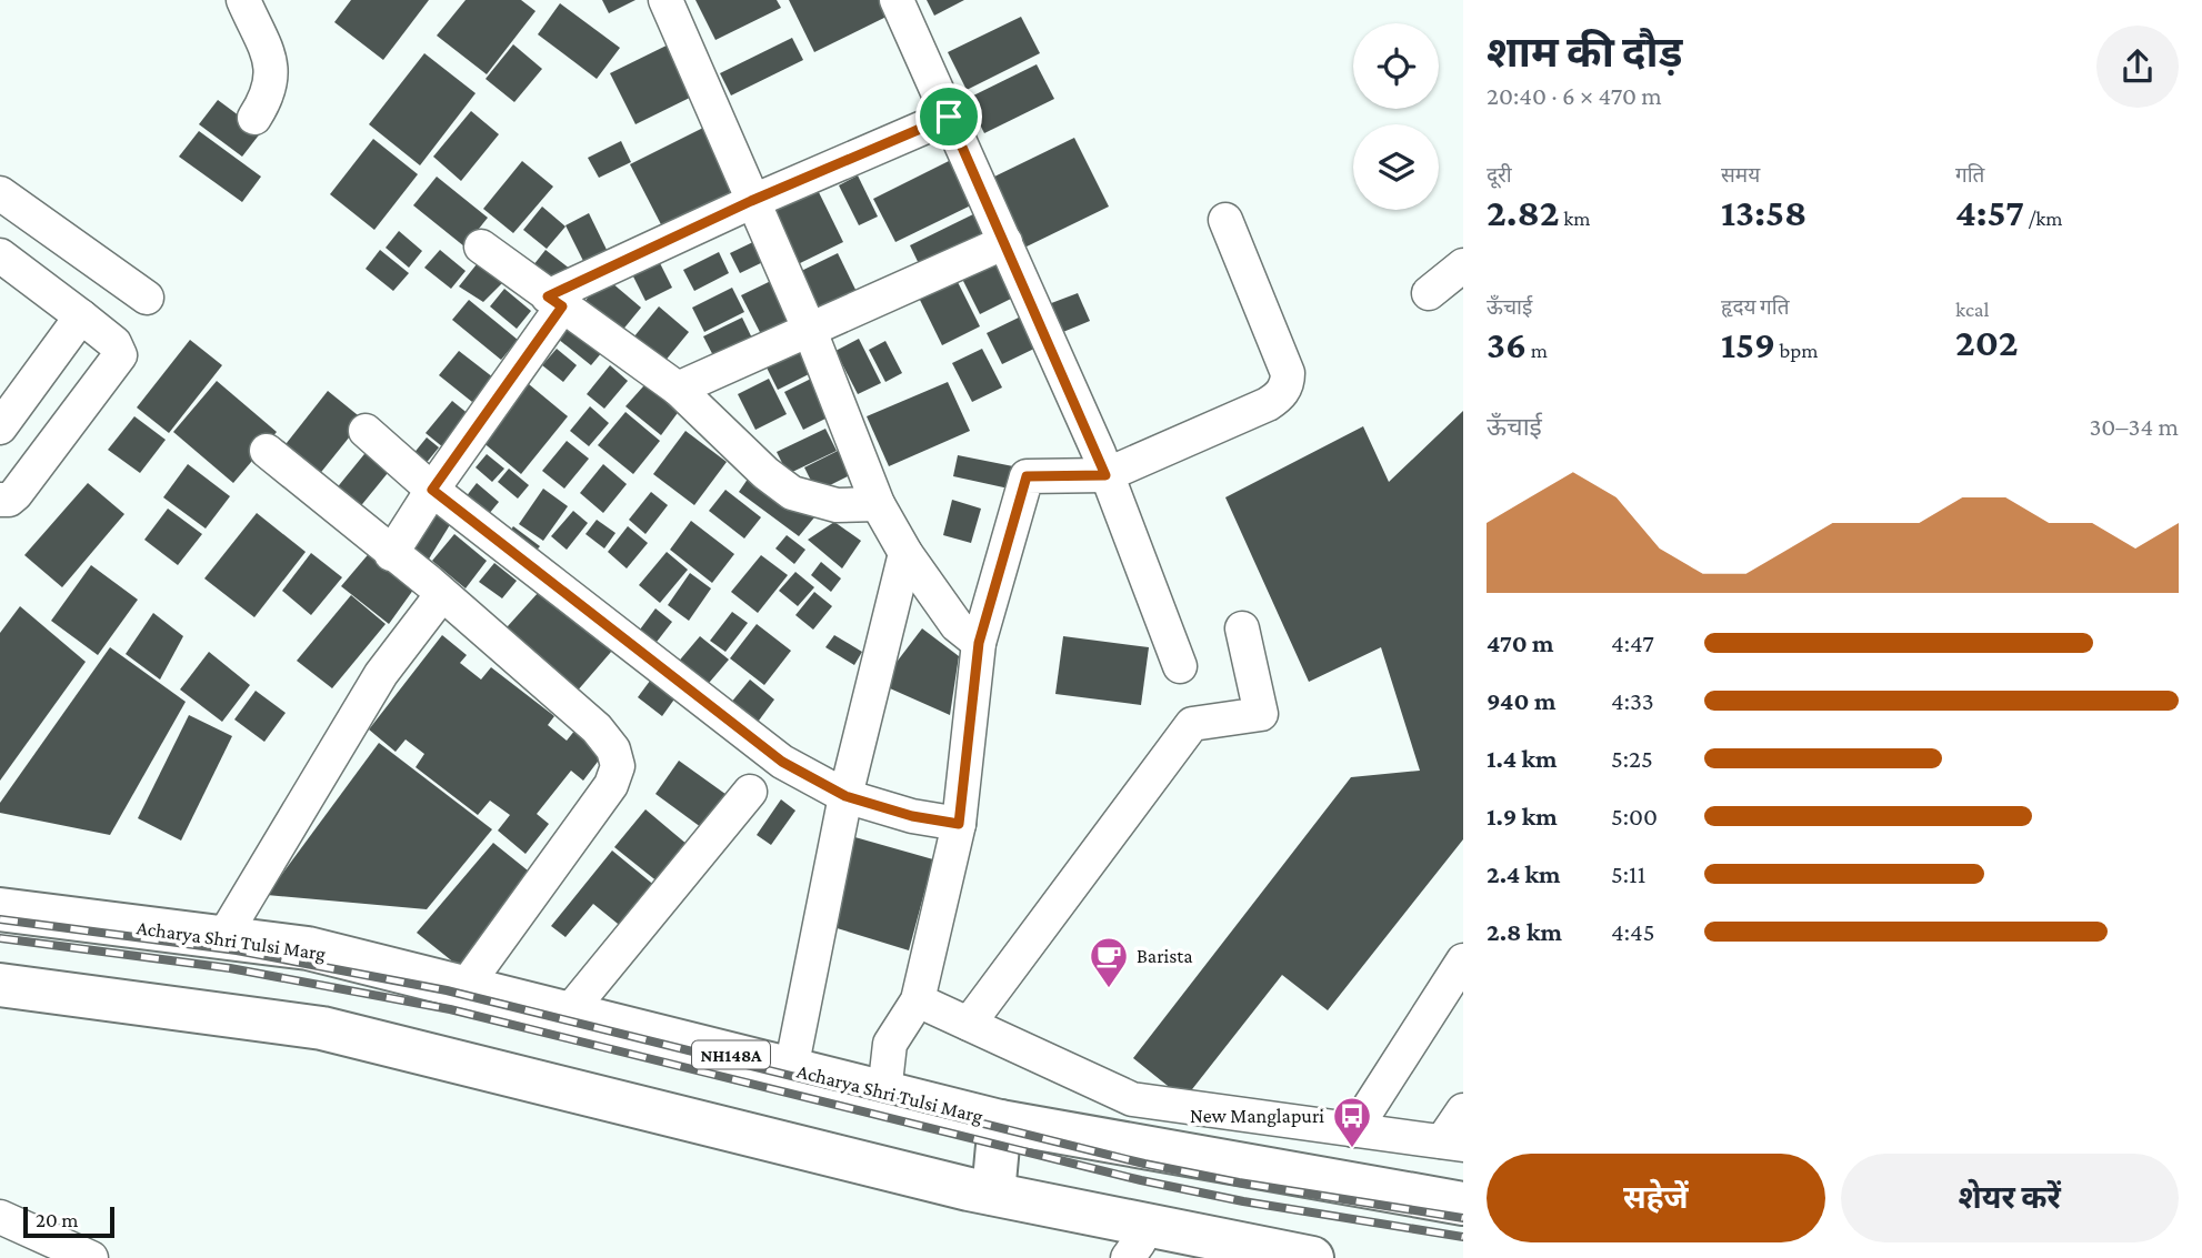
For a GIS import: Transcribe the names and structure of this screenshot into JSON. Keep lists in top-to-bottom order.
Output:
{
  "streets": {
    "highway": ["Acharya Shri Tulsi Marg", "NH148A"]
  },
  "places": {
    "cafe": ["Barista"],
    "bus stop": ["New Manglapuri"]
  },
  "scale_bar": "20 m",
  "page": {
    "heading": ["शाम की दौड़", "20:40 · 6 × 470 m"],
    "stats": [
      ["दूरी", "2.82 km"],
      ["समय", "13:58"],
      ["गति", "4:57 /km"],
      ["ऊँचाई", "36 m"],
      ["हृदय गति", "159 bpm"],
      ["kcal", "202"]
    ],
    "chart": ["ऊँचाई", "30–34 m"],
    "list": [
      {
        "name": "470 m",
        "note": "4:47"
      },
      {
        "name": "940 m",
        "note": "4:33"
      },
      {
        "name": "1.4 km",
        "note": "5:25"
      },
      {
        "name": "1.9 km",
        "note": "5:00"
      },
      {
        "name": "2.4 km",
        "note": "5:11"
      },
      {
        "name": "2.8 km",
        "note": "4:45"
      }
    ],
    "buttons": ["सहेजें", "शेयर करें"],
    "scale": "20 m"
  }
}
